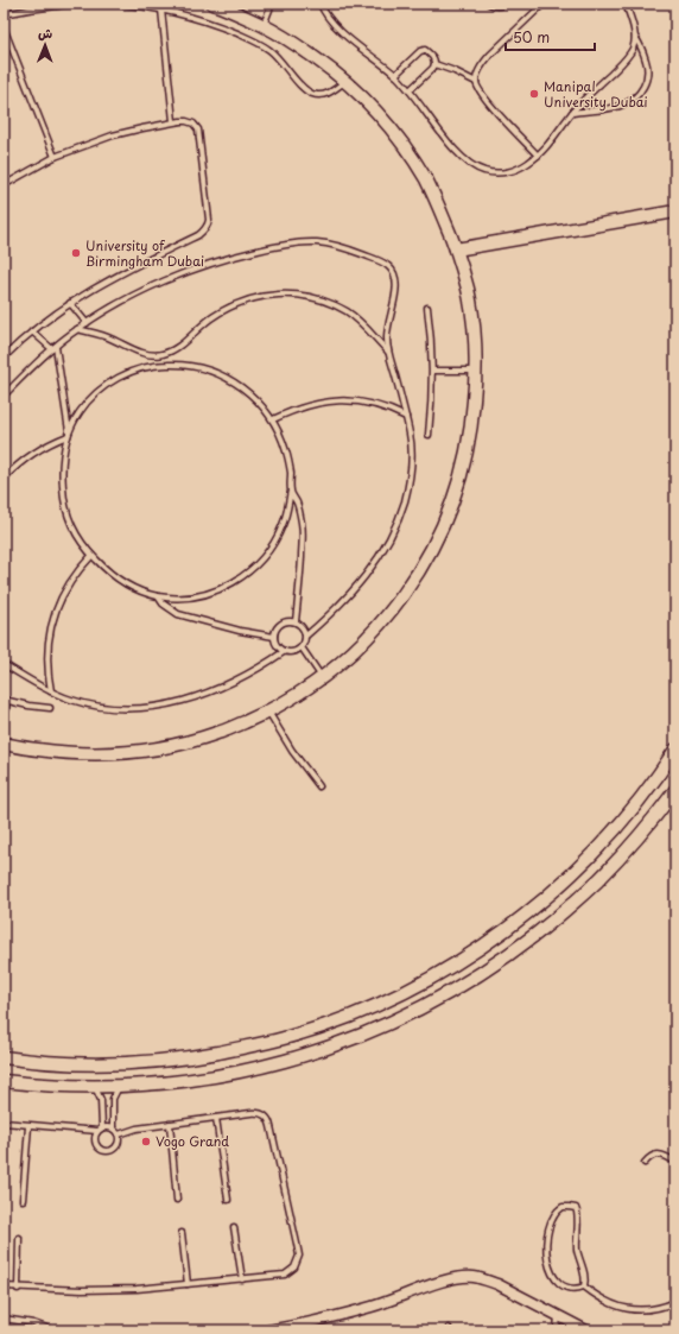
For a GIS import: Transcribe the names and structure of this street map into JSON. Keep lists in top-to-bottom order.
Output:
{
  "places": ["Manipal University Dubai", "University of Birmingham Dubai", "Vogo Grand"],
  "scale_bar": "50 m",
  "north": "top"
}
